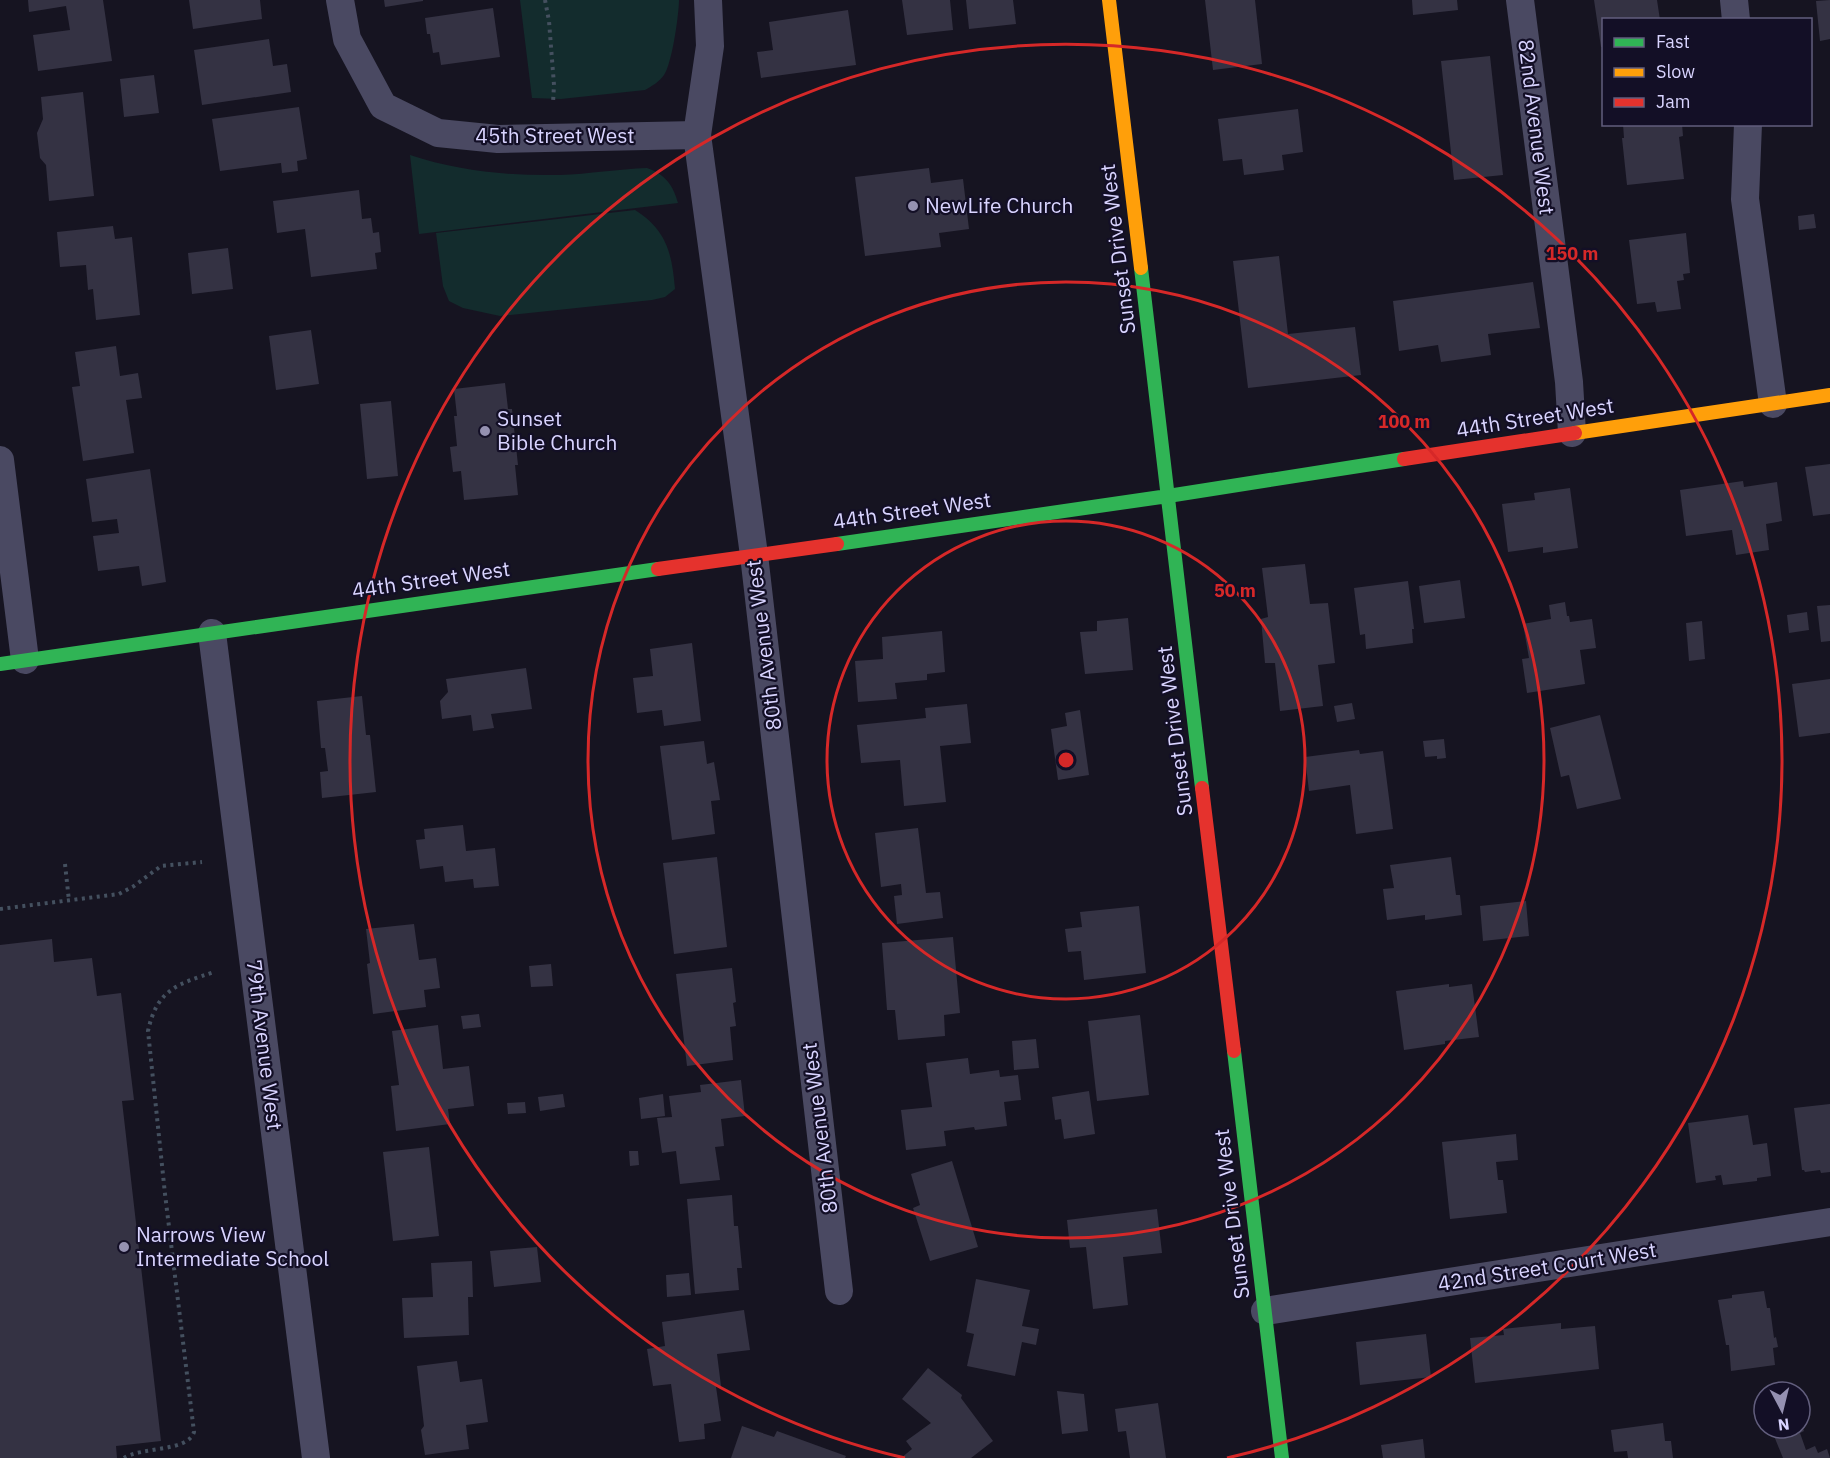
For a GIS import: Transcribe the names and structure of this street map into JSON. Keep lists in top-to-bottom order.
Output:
{
  "streets": {
    "street": [
      "82nd Avenue West",
      "45th Street West",
      "Sunset Drive West",
      "44th Street West",
      "80th Avenue West",
      "79th Avenue West",
      "42nd Street Court West"
    ]
  },
  "crossings": [
    ["82nd Avenue West", "44th Street West"],
    ["45th Street West", "80th Avenue West"],
    ["Sunset Drive West", "44th Street West"],
    ["Sunset Drive West", "42nd Street Court West"],
    ["44th Street West", "80th Avenue West"],
    ["44th Street West", "79th Avenue West"]
  ],
  "places": ["NewLife Church", "Sunset Bible Church", "Narrows View Intermediate School"],
  "legend": ["Fast", "Slow", "Jam"],
  "north": "bottom",
  "rings": ["150 m", "100 m", "50 m"]
}
